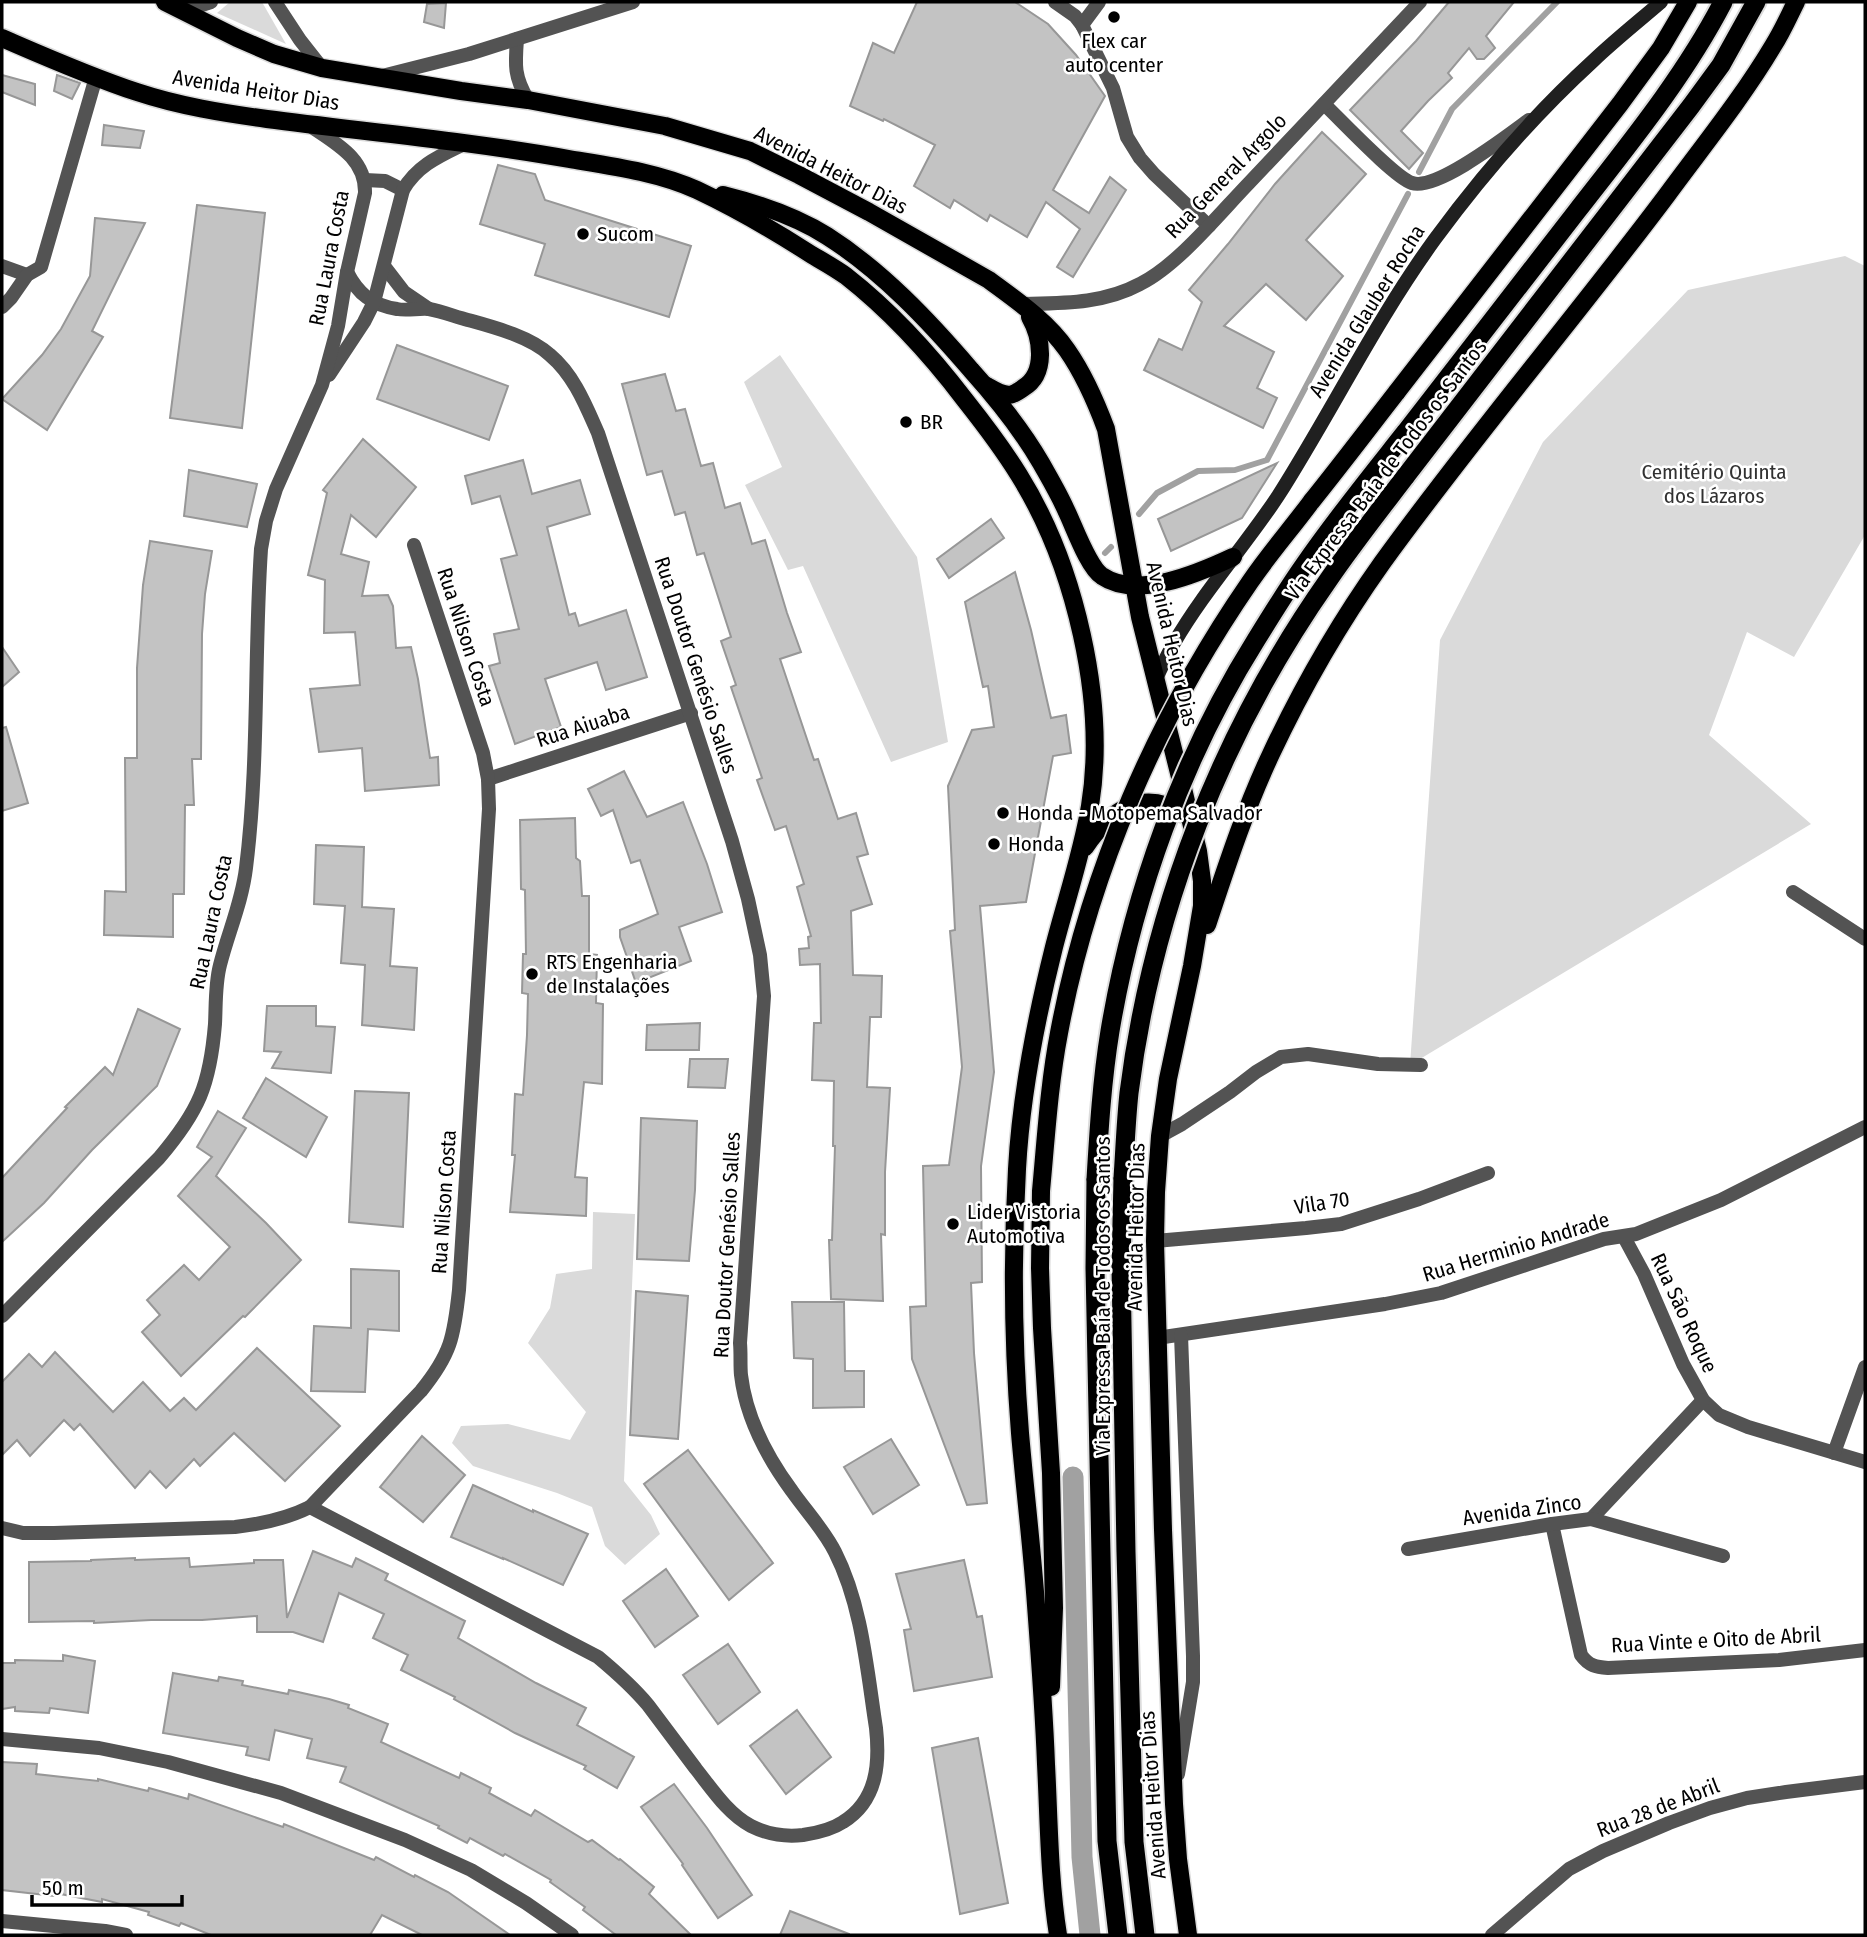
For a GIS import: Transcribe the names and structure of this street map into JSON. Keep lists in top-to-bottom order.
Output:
{
  "streets": {
    "highway": ["Via Expressa Baía de Todos os Santos"],
    "main road": ["Avenida Heitor Dias", "Avenida Glauber Rocha"],
    "street": [
      "Rua General Argolo",
      "Rua Laura Costa",
      "Rua Nilson Costa",
      "Rua Doutor Genésio Salles",
      "Rua Aiuaba",
      "Vila 70",
      "Rua Herminio Andrade",
      "Rua São Roque",
      "Avenida Zinco",
      "Rua Vinte e Oito de Abril",
      "Rua 28 de Abril"
    ]
  },
  "crossings": [
    ["Avenida Heitor Dias", "Rua General Argolo"],
    ["Avenida Heitor Dias", "Rua Laura Costa"],
    ["Avenida Heitor Dias", "Avenida Glauber Rocha"],
    ["Avenida Heitor Dias", "Via Expressa Baía de Todos os Santos"],
    ["Avenida Heitor Dias", "Vila 70"],
    ["Avenida Heitor Dias", "Rua Herminio Andrade"],
    ["Rua Laura Costa", "Rua Doutor Genésio Salles"],
    ["Rua Nilson Costa", "Rua Doutor Genésio Salles"],
    ["Rua Nilson Costa", "Rua Aiuaba"],
    ["Rua Doutor Genésio Salles", "Rua Aiuaba"],
    ["Rua Herminio Andrade", "Rua São Roque"],
    ["Avenida Zinco", "Rua Vinte e Oito de Abril"]
  ],
  "parks": ["Cemitério Quinta dos Lázaros"],
  "places": [
    "Flex car auto center",
    "Sucom",
    "BR",
    "Honda - Motopema Salvador",
    "Honda",
    "RTS Engenharia de Instalações",
    "Lider Vistoria Automotiva"
  ],
  "scale_bar": "50 m"
}
